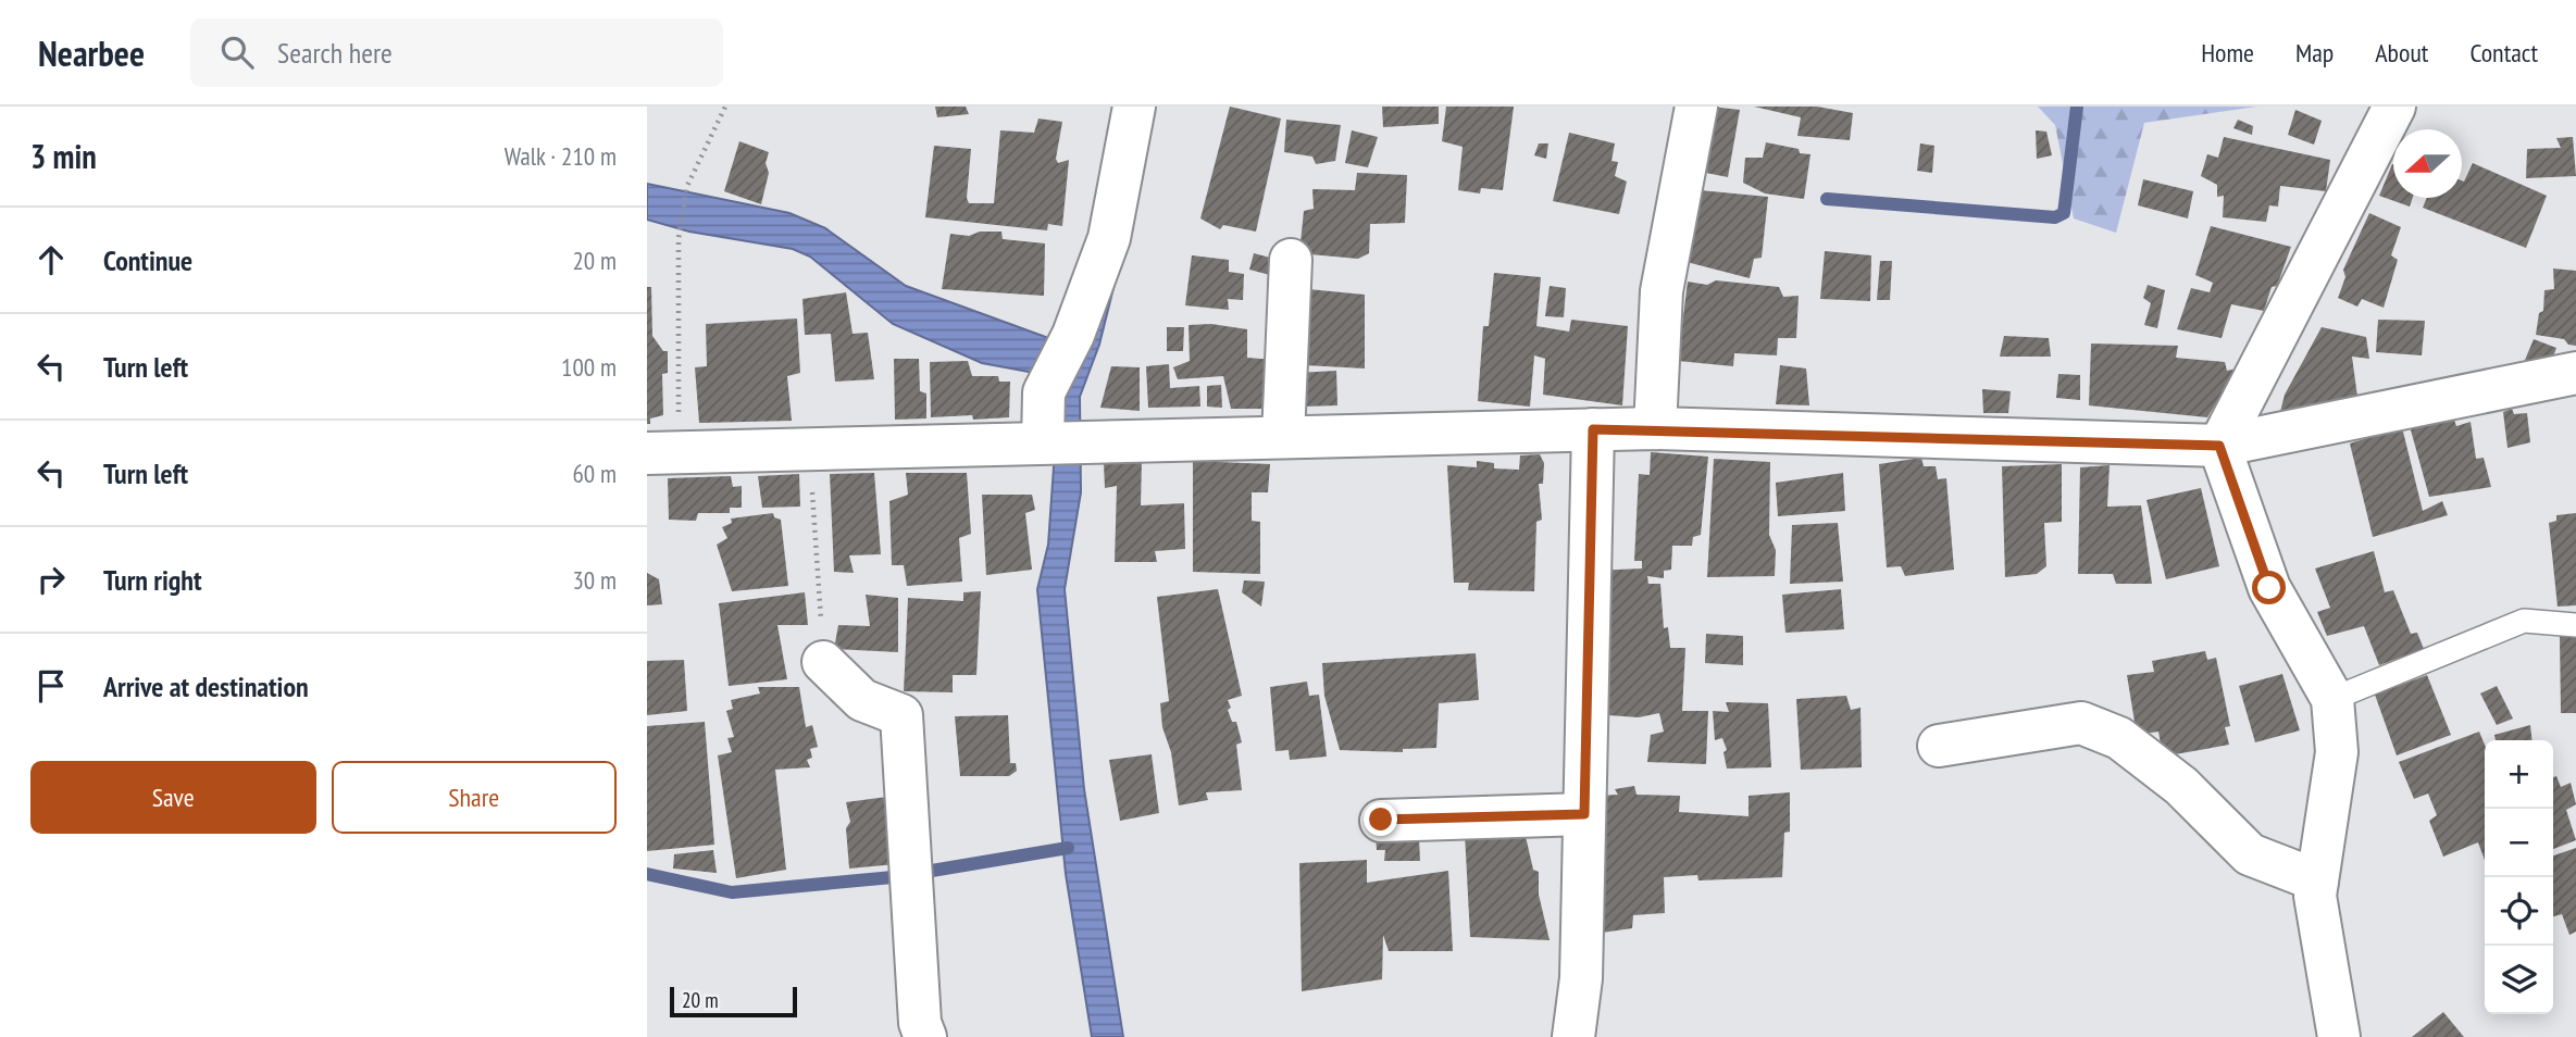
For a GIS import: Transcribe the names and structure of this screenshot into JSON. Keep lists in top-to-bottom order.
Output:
{
  "scale_bar": "20 m",
  "north": "left",
  "page": {
    "header": "Nearbee",
    "search": "Search here",
    "nav": [
      "Home",
      "Map",
      "About",
      "Contact"
    ],
    "heading": ["3 min", "Walk · 210 m"],
    "list": [
      ["Continue", "20 m"],
      ["Turn left", "100 m"],
      ["Turn left", "60 m"],
      ["Turn right", "30 m"],
      "Arrive at destination"
    ],
    "buttons": ["Save", "Share"],
    "map_buttons": ["+", "−"],
    "scale": "20 m"
  }
}
